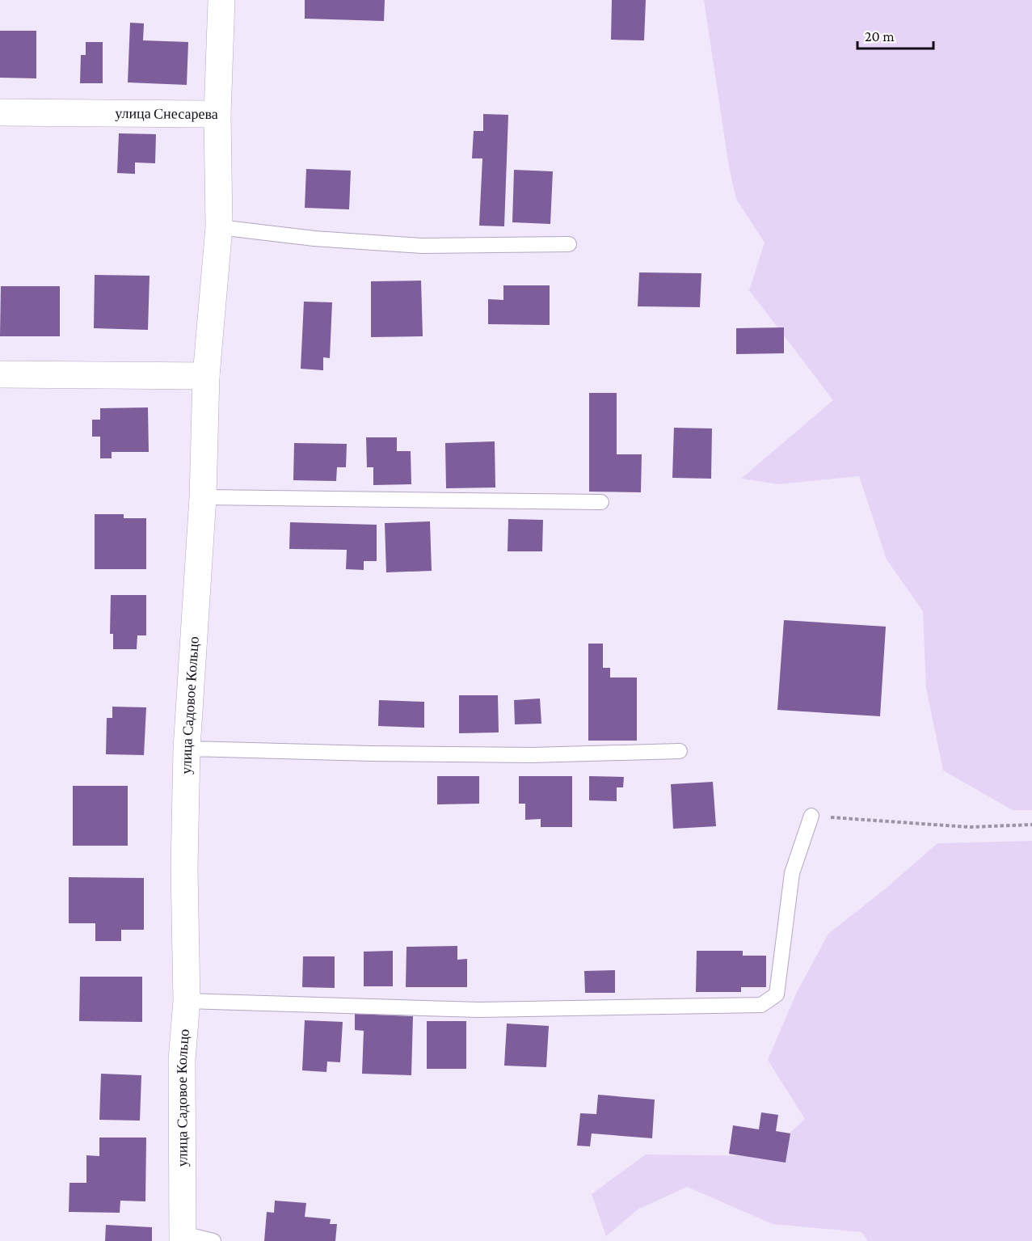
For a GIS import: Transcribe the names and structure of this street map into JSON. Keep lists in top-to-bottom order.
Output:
{
  "streets": {
    "street": ["улица Снесарева", "улица Садовое Кольцо"]
  },
  "crossings": [
    ["улица Снесарева", "улица Садовое Кольцо"]
  ],
  "scale_bar": "20 m"
}
